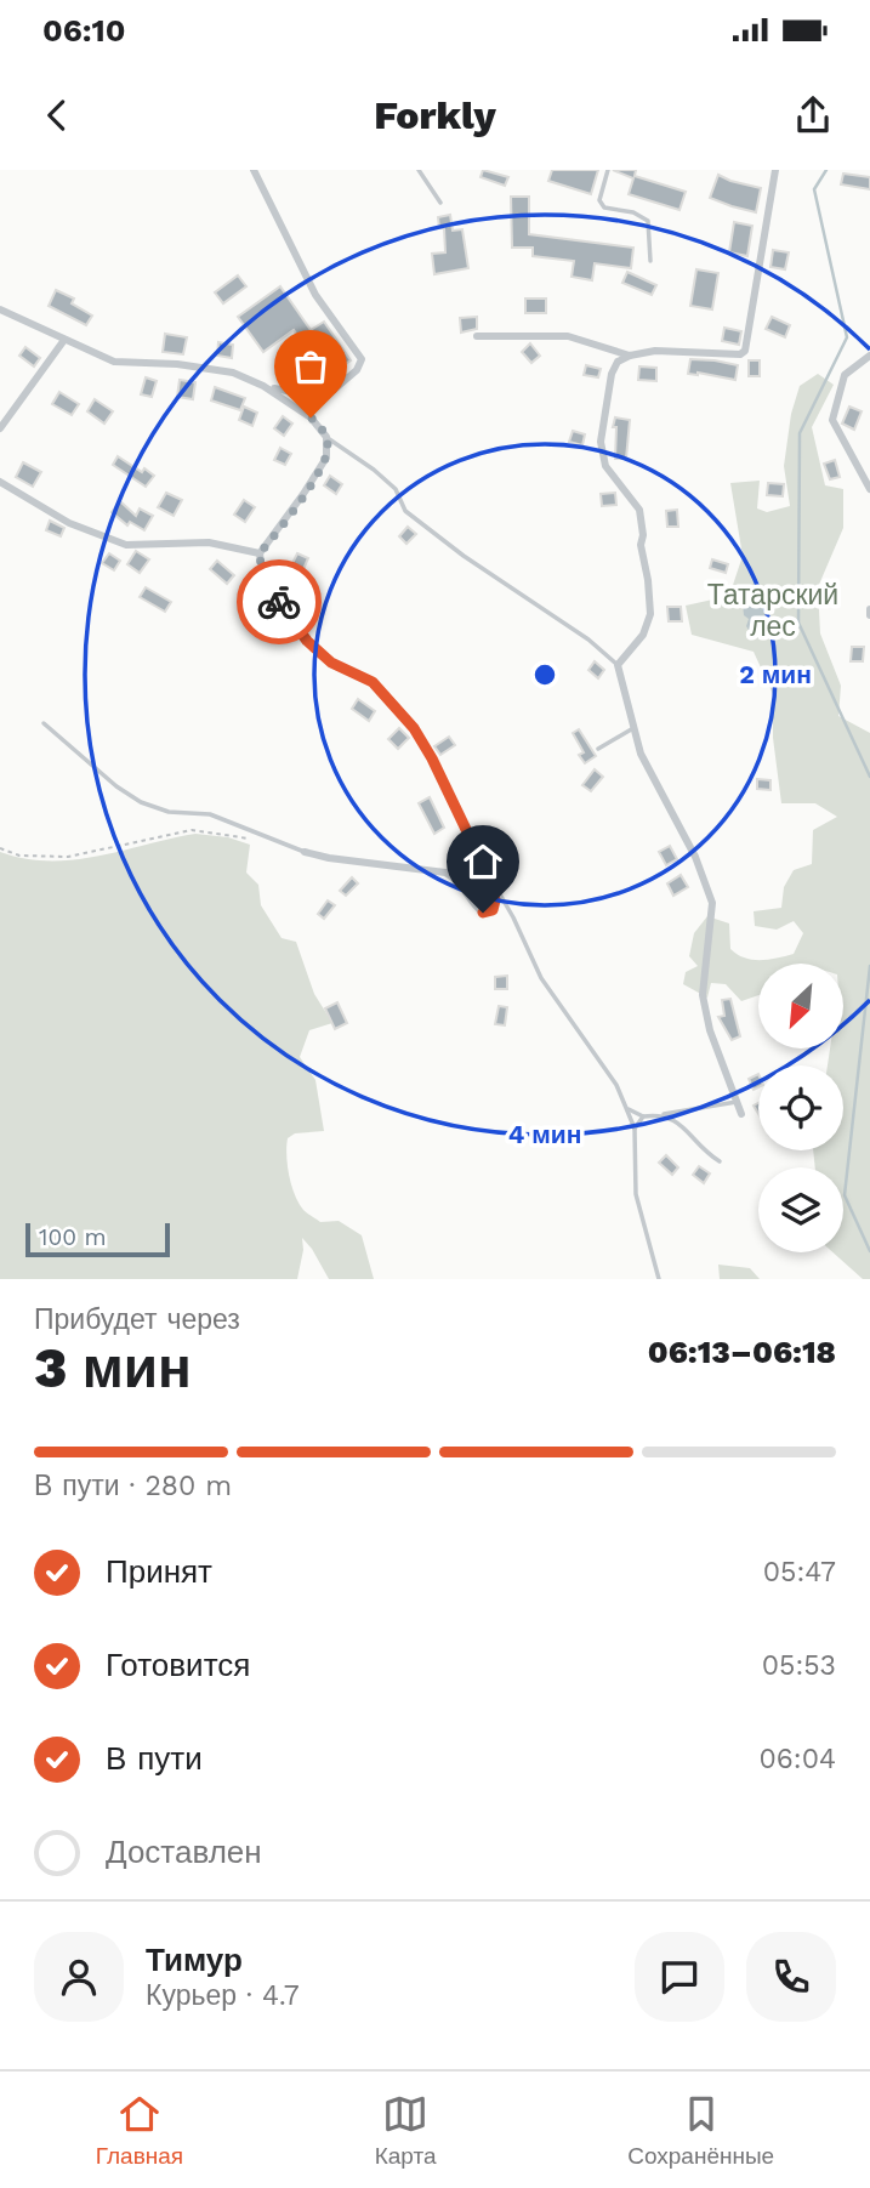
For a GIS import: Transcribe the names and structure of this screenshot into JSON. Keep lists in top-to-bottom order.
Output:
{
  "parks": ["Татарский лес"],
  "scale_bar": "100 m",
  "north": "bottom left",
  "page": {
    "status": "06:10",
    "header": "Forkly",
    "scale": "100 m",
    "heading": ["3 мин", "Прибудет через", "06:13–06:18"],
    "panel": ["Тимур", "Курьер · 4.7"],
    "bar": "В пути · 280 m",
    "list": [
      ["Принят", "05:47"],
      ["Готовится", "05:53"],
      ["В пути", "06:04"],
      "Доставлен"
    ],
    "tabs": ["Главная", "Карта", "Сохранённые"]
  },
  "rings": ["2 мин", "4 мин"]
}
